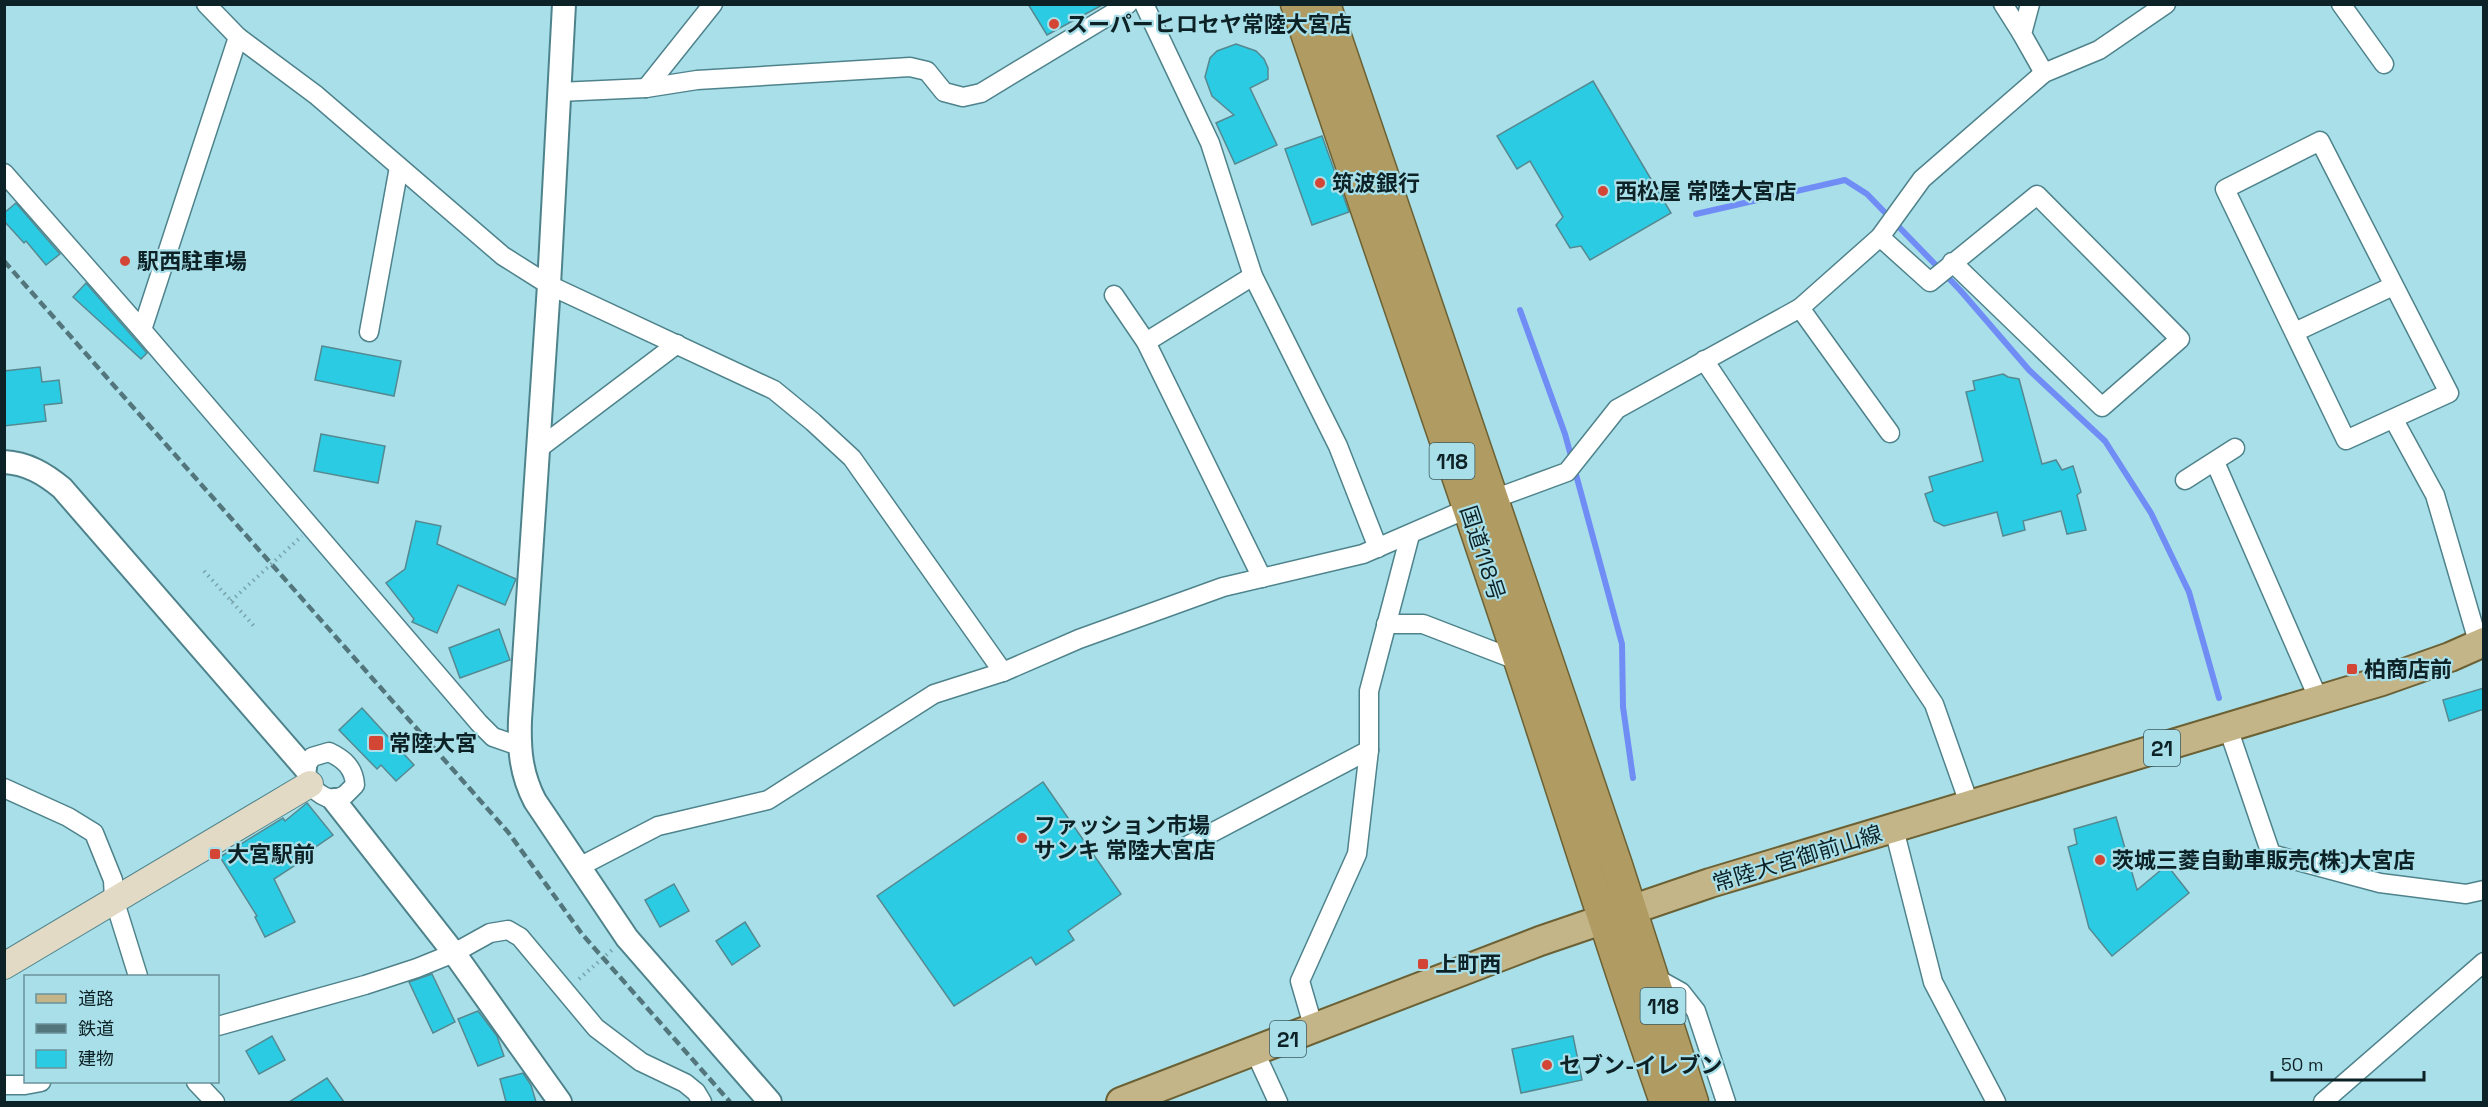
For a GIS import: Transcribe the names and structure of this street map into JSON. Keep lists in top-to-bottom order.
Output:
{
  "streets": {
    "highway": ["118", "国道118号"],
    "main road": ["21", "常陸大宮御前山線"]
  },
  "crossings": [
    ["国道118号", "常陸大宮御前山線"]
  ],
  "places": {
    "other": [
      "スーパーヒロセヤ常陸大宮店",
      "筑波銀行",
      "西松屋 常陸大宮店",
      "駅西駐車場",
      "ファッション市場 サンキ 常陸大宮店",
      "茨城三菱自動車販売(株)大宮店",
      "セブン-イレブン"
    ],
    "transit": [
      "柏商店前",
      "常陸大宮",
      "大宮駅前",
      "上町西"
    ]
  },
  "legend": ["道路", "鉄道", "建物"],
  "scale_bar": "50 m"
}
